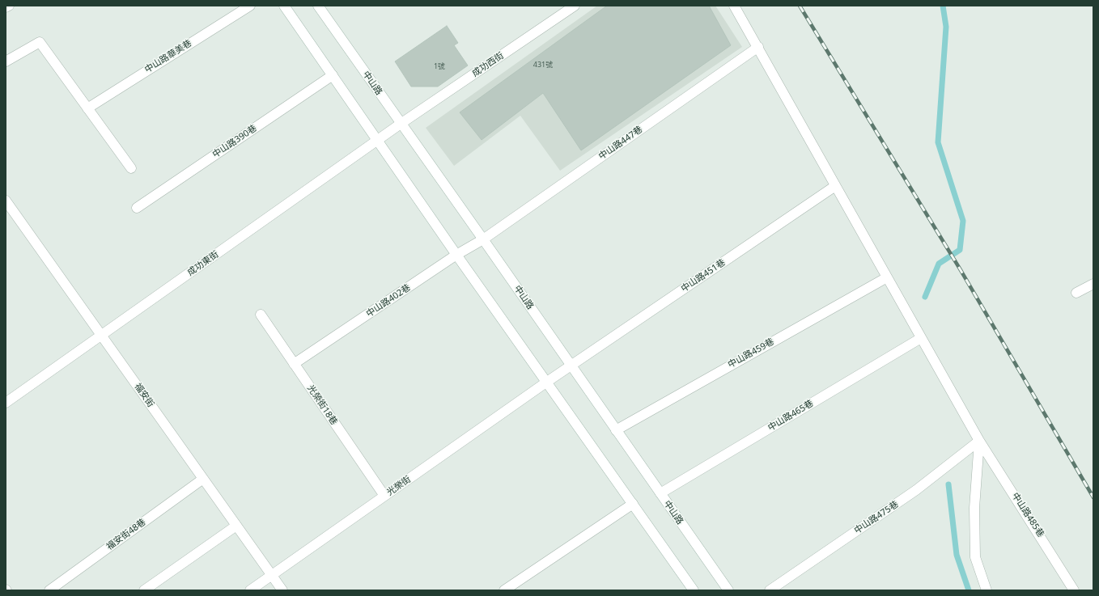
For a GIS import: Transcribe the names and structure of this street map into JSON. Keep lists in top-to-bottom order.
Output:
{
  "streets": {
    "street": [
      "中山路華美巷",
      "成功西街",
      "中山路",
      "中山路390巷",
      "中山路447巷",
      "成功東街",
      "中山路451巷",
      "中山路402巷",
      "中山路459巷",
      "福安街",
      "光榮街18巷",
      "中山路465巷",
      "光榮街",
      "中山路485巷",
      "中山路475巷",
      "福安街48巷"
    ]
  },
  "crossings": [
    ["成功西街", "中山路"],
    ["成功西街", "成功東街"],
    ["中山路", "中山路447巷"],
    ["中山路", "成功東街"],
    ["中山路", "中山路451巷"],
    ["中山路", "中山路402巷"],
    ["中山路", "中山路459巷"],
    ["中山路", "中山路465巷"],
    ["中山路447巷", "中山路402巷"],
    ["中山路447巷", "中山路485巷"],
    ["成功東街", "福安街"],
    ["中山路451巷", "光榮街"],
    ["中山路451巷", "中山路485巷"],
    ["中山路402巷", "光榮街18巷"],
    ["中山路459巷", "中山路485巷"],
    ["福安街", "光榮街"],
    ["福安街", "福安街48巷"],
    ["光榮街18巷", "光榮街"],
    ["中山路465巷", "中山路485巷"],
    ["中山路485巷", "中山路475巷"]
  ],
  "house_numbers": ["431號", "1號"]
}
